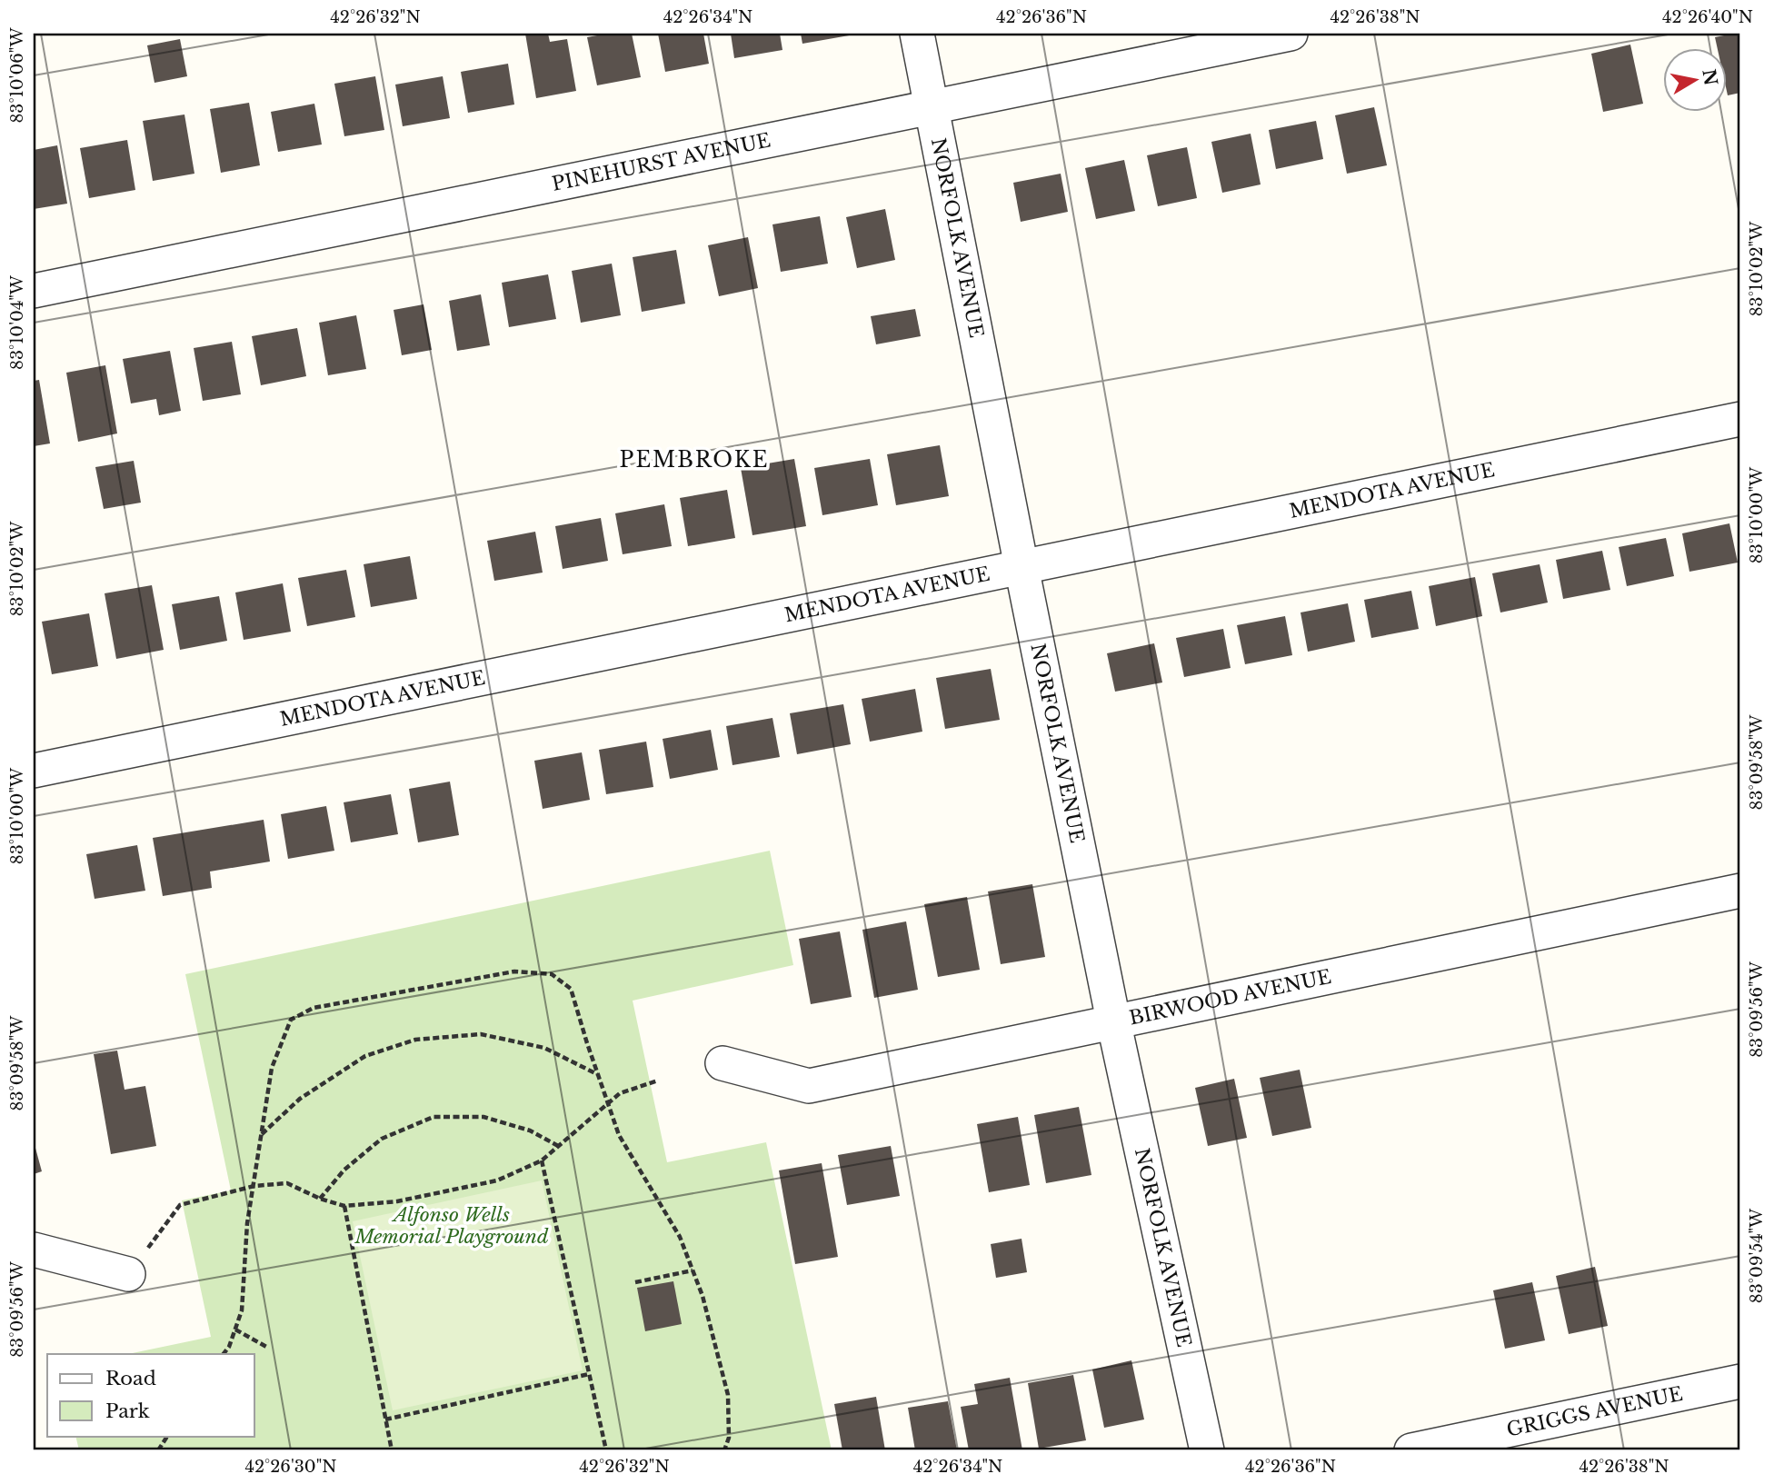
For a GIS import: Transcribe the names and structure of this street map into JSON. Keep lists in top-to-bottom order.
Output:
{
  "streets": {
    "street": [
      "PINEHURST AVENUE",
      "NORFOLK AVENUE",
      "MENDOTA AVENUE",
      "BIRWOOD AVENUE",
      "GRIGGS AVENUE"
    ]
  },
  "crossings": [
    ["PINEHURST AVENUE", "NORFOLK AVENUE"],
    ["NORFOLK AVENUE", "MENDOTA AVENUE"],
    ["NORFOLK AVENUE", "BIRWOOD AVENUE"]
  ],
  "districts": ["PEMBROKE"],
  "parks": ["Alfonso Wells Memorial Playground"],
  "legend": ["Road", "Park"],
  "north": "right",
  "coordinates": [
    "42°26'32\"N",
    "42°26'34\"N",
    "42°26'36\"N",
    "42°26'38\"N",
    "42°26'40\"N",
    "83°10'06\"W",
    "83°10'02\"W",
    "83°10'04\"W",
    "83°10'00\"W",
    "83°09'58\"W",
    "83°09'56\"W",
    "83°09'54\"W",
    "42°26'30\"N"
  ]
}
